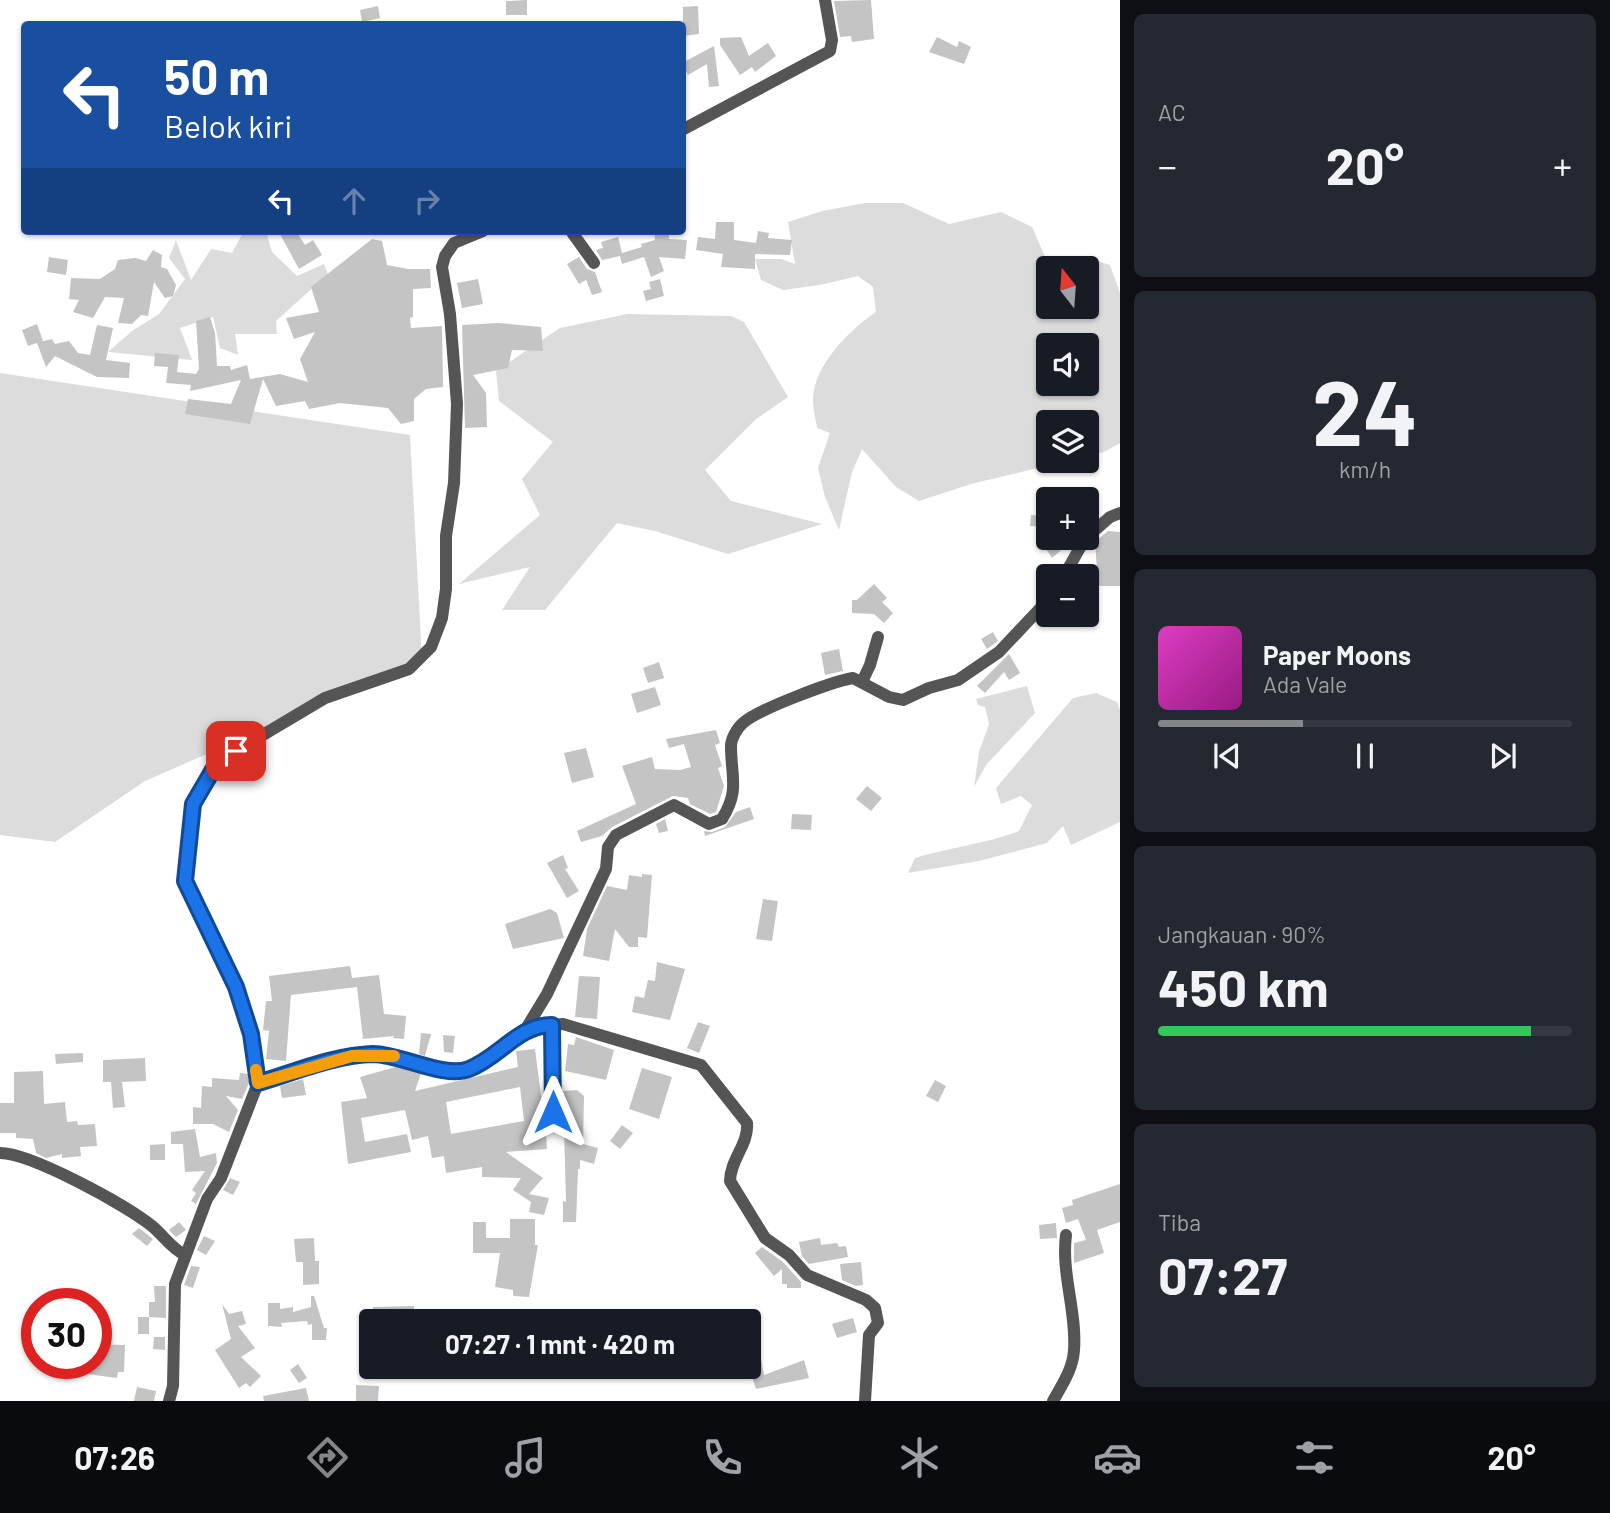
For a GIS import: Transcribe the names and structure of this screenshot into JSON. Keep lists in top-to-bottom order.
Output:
{
  "north": "top",
  "page": {
    "tile": [
      "AC",
      ["24", "km/h"],
      ["Jangkauan · 90%", "450 km"],
      ["Tiba", "07:27"]
    ],
    "turn": ["50 m", "Belok kiri"],
    "heat": ["−", "20°", "+"],
    "map_buttons": ["+", "−"],
    "song": ["Paper Moons", "Ada Vale"],
    "limit": "30",
    "trip": "07:27 · 1 mnt · 420 m",
    "tabs": ["07:26", "20°"]
  }
}
